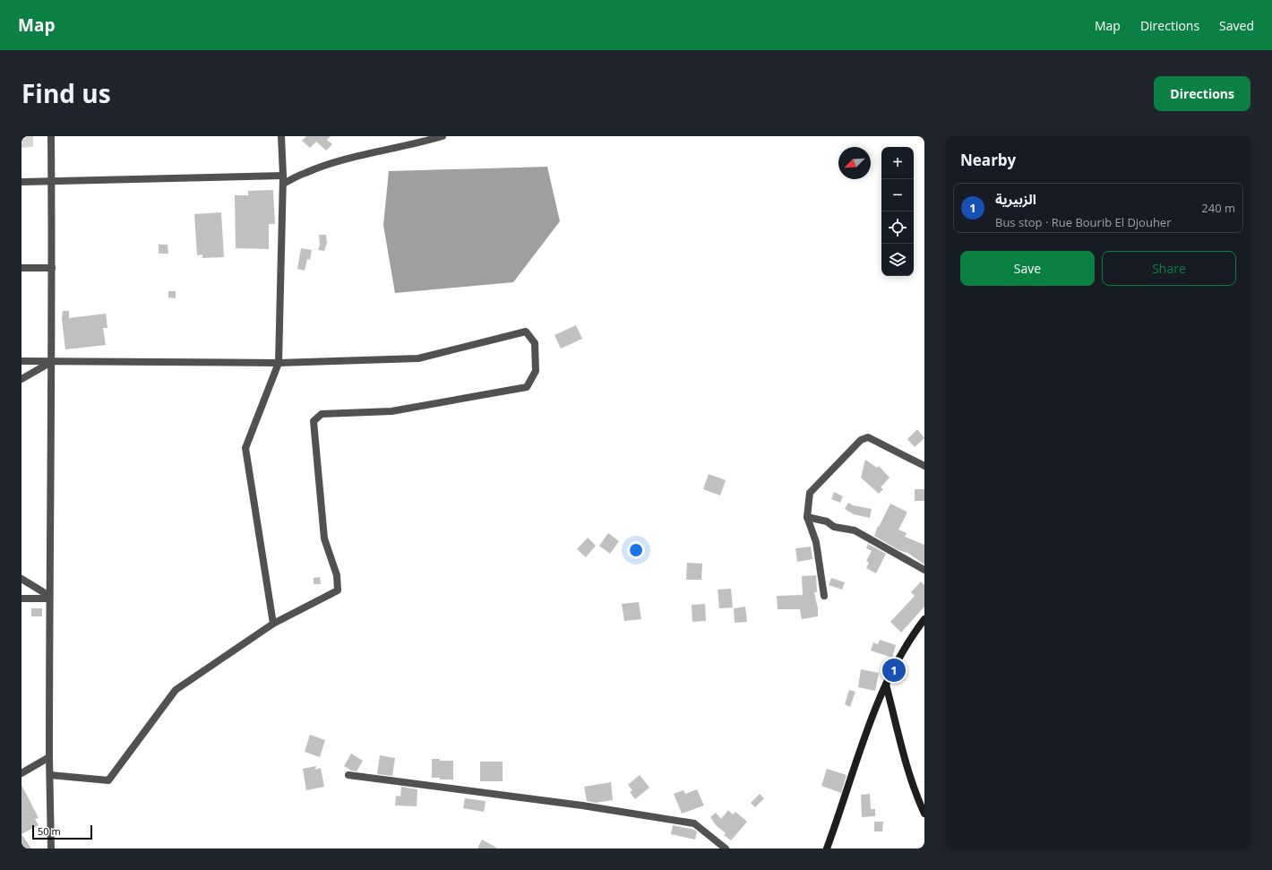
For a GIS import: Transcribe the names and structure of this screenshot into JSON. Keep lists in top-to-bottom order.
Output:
{
  "scale_bar": "50 m",
  "north": "bottom left",
  "page": {
    "header": "Map",
    "nav": ["Map", "Directions", "Saved"],
    "title": "Find us",
    "buttons": [
      "Directions",
      ["Save", "Share"]
    ],
    "heading": "Nearby",
    "map_buttons": ["+", "−"],
    "list": [
      {
        "mark": "1",
        "name": "الزبيرية",
        "note": "Bus stop · Rue Bourib El Djouher",
        "value": "240 m"
      }
    ],
    "pins": "1",
    "scale": "50 m"
  }
}
